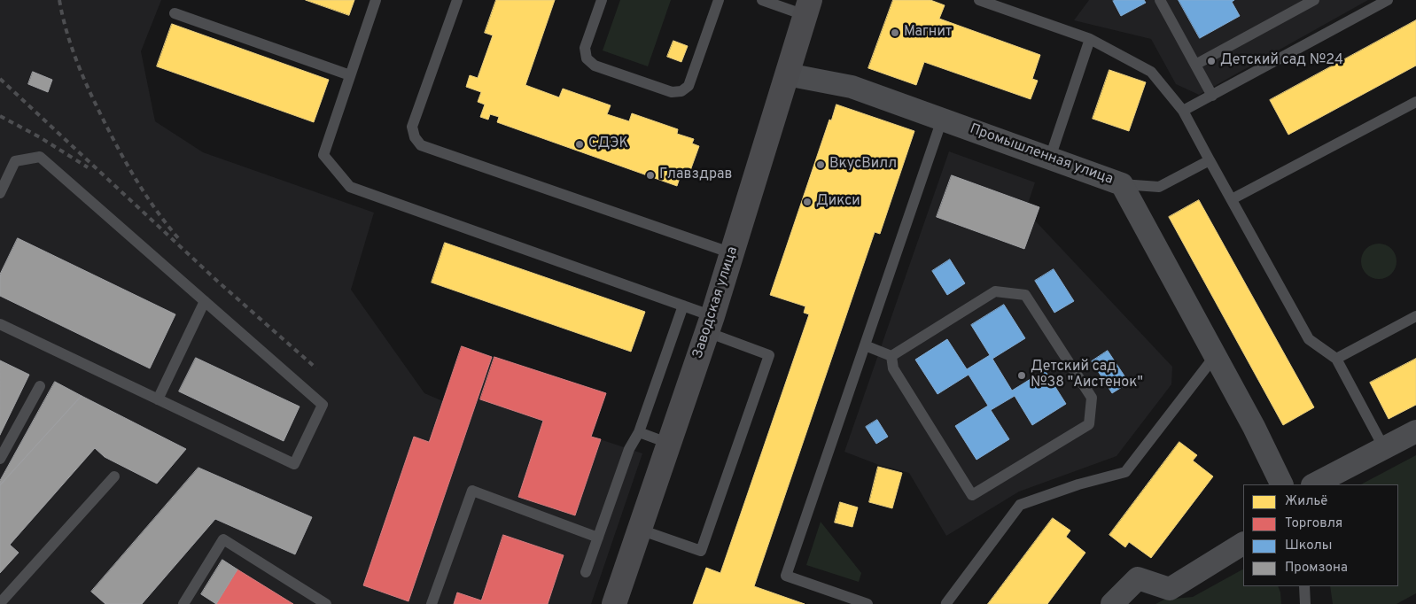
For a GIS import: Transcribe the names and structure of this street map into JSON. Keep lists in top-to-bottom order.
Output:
{
  "streets": {
    "street": ["Промышленная улица", "Заводская улица"]
  },
  "crossings": [
    ["Промышленная улица", "Заводская улица"]
  ],
  "places": [
    "Магнит",
    "Детский сад №24",
    "СДЭК",
    "ВкусВилл",
    "Главздрав",
    "Дикси",
    "Детский сад №38 \"Аистенок\""
  ],
  "legend": [
    "Жильё",
    "Торговля",
    "Школы",
    "Промзона"
  ]
}
